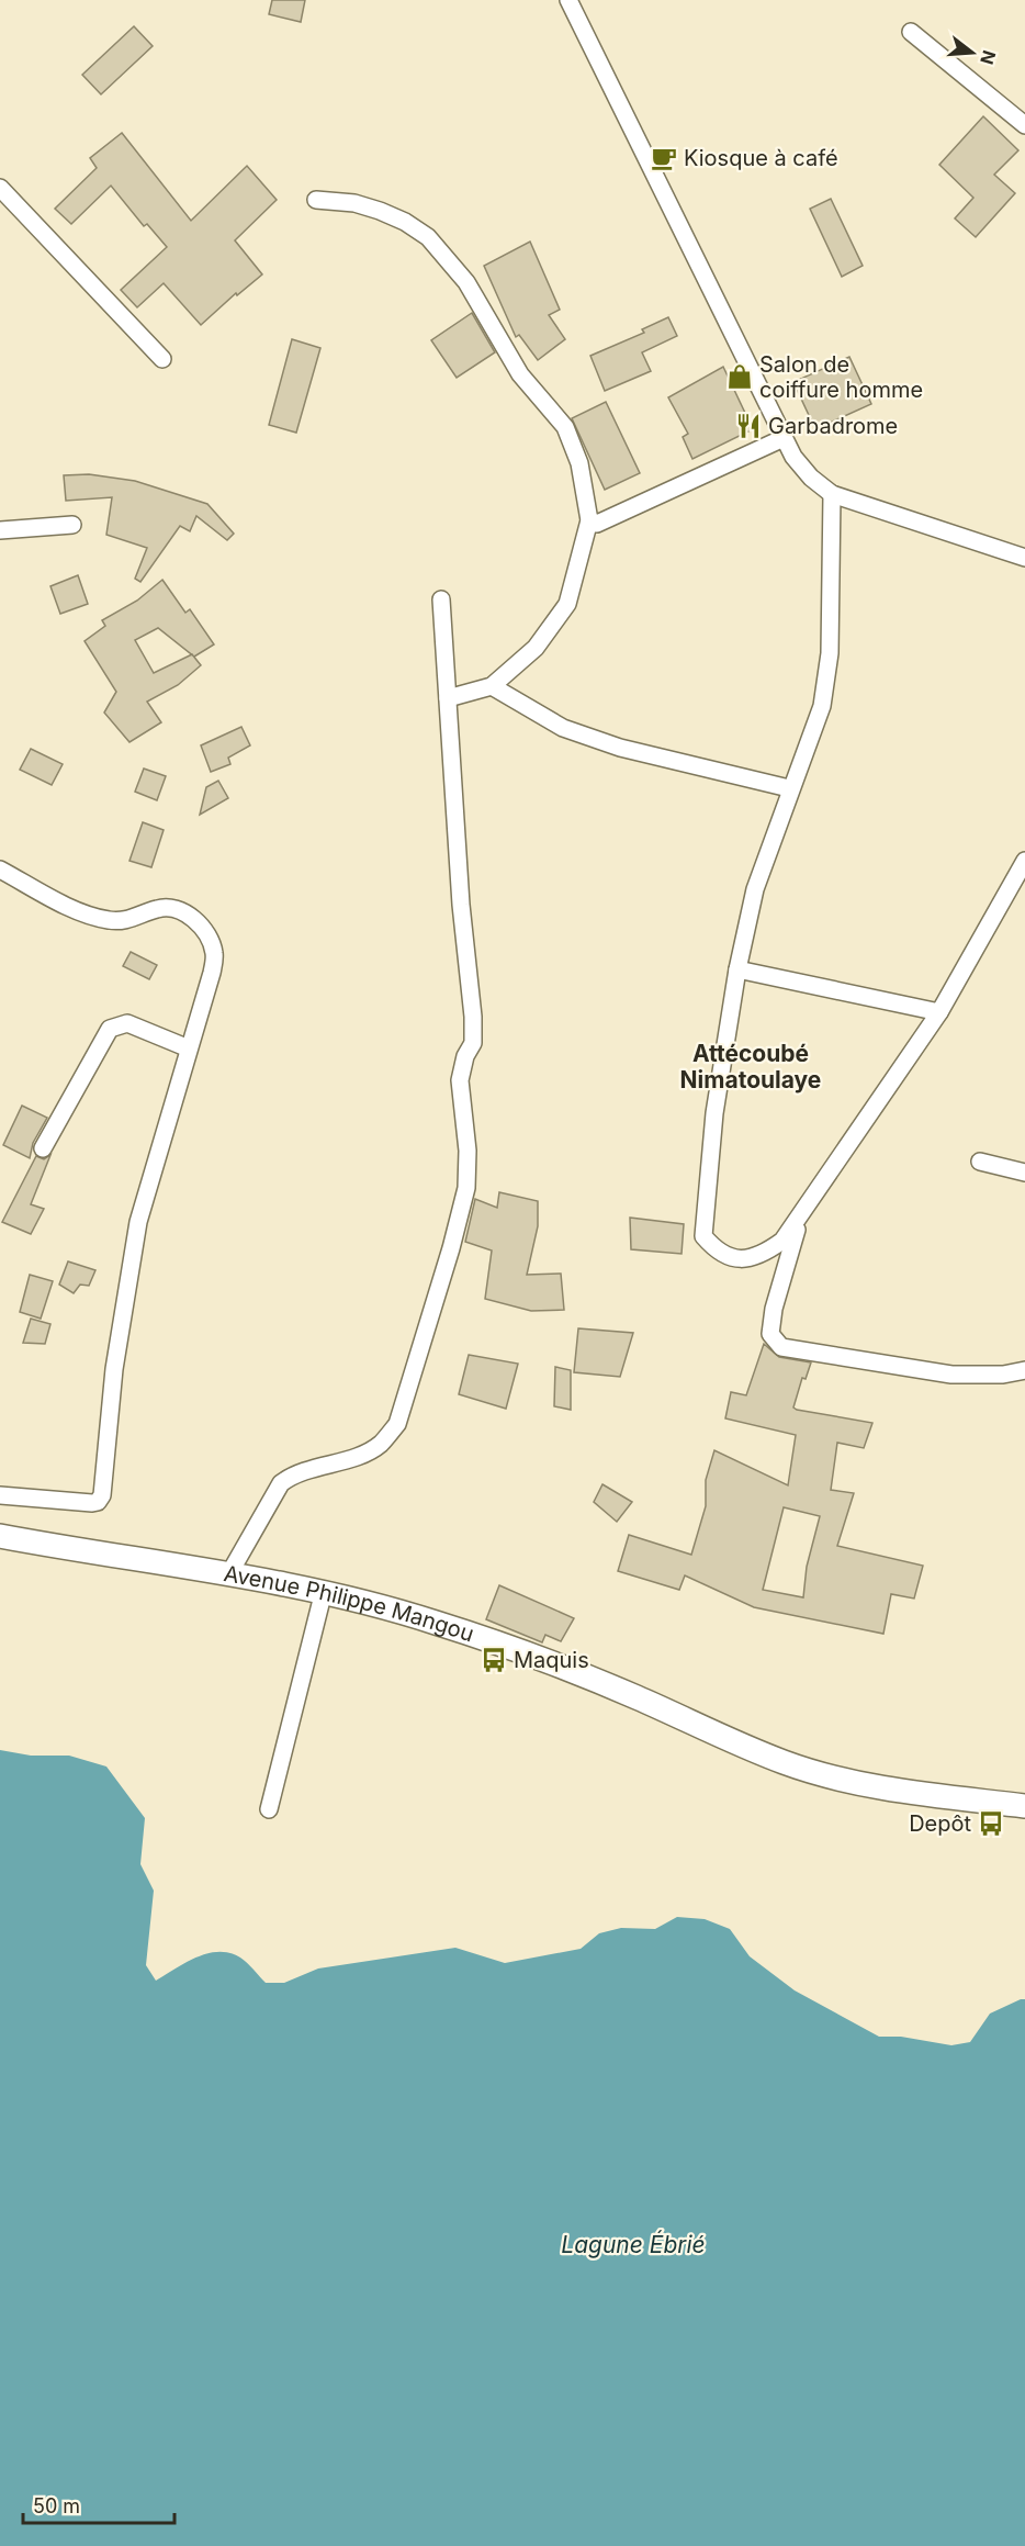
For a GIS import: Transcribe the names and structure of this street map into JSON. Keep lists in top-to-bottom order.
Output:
{
  "streets": {
    "street": ["Avenue Philippe Mangou"]
  },
  "districts": ["Attécoubé Nimatoulaye"],
  "water": ["Lagune Ébrié"],
  "places": {
    "cafe": ["Kiosque à café"],
    "shop": ["Salon de coiffure homme"],
    "restaurant": ["Garbadrome"],
    "bus stop": ["Maquis", "Depôt"]
  },
  "scale_bar": "50 m",
  "north": "right"
}
